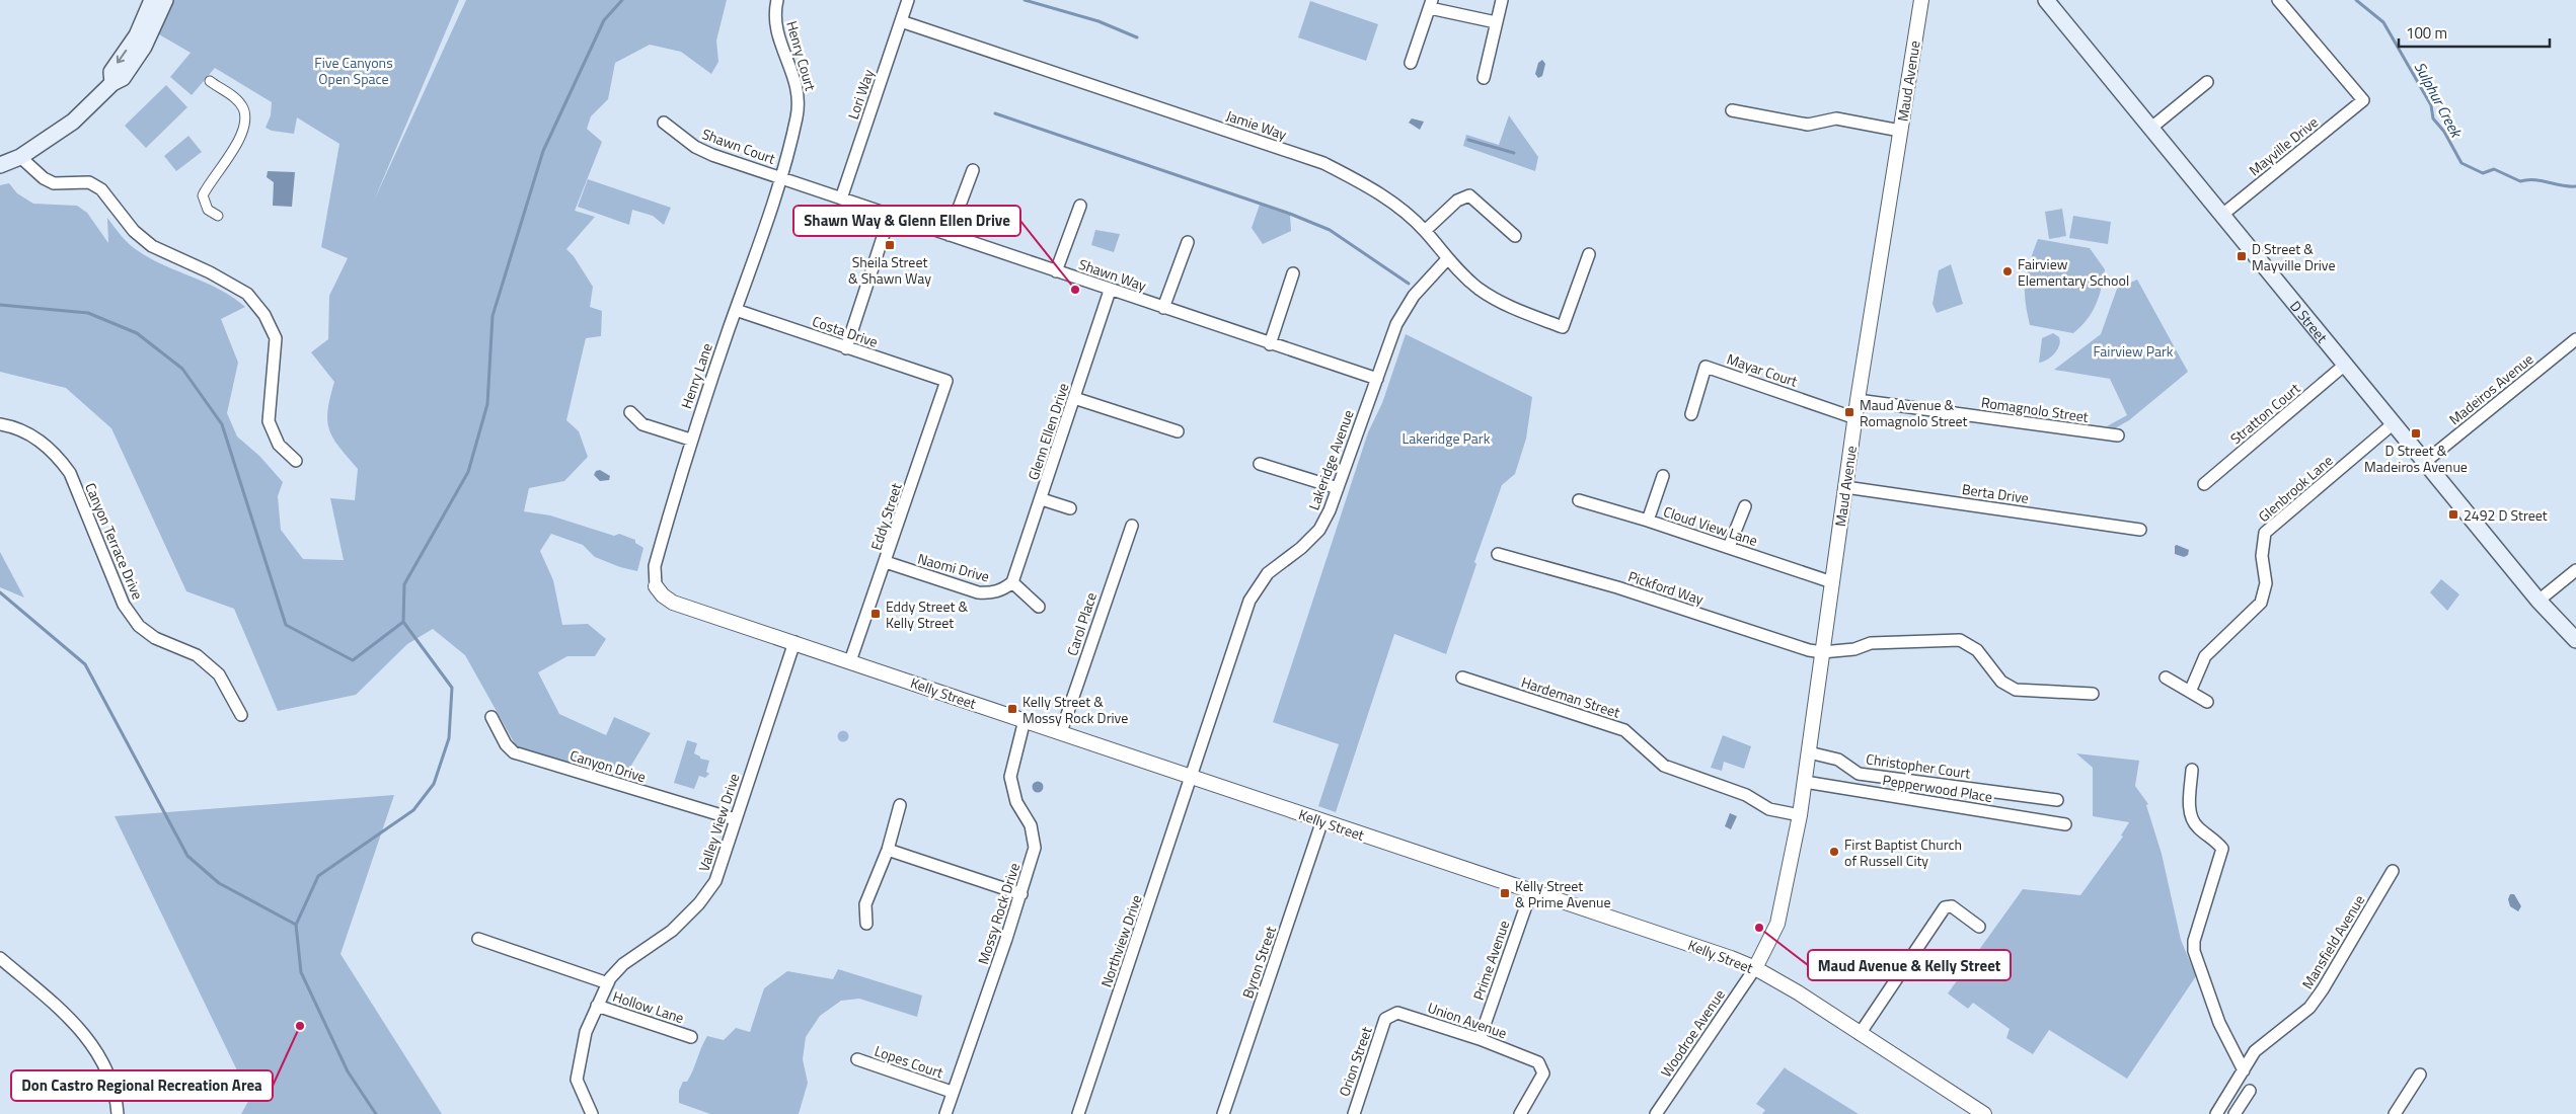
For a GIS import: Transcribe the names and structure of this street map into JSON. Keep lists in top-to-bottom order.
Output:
{
  "streets": {
    "main road": ["D Street"],
    "street": [
      "Henry Court",
      "Maud Avenue",
      "Lori Way",
      "Jamie Way",
      "Shawn Court",
      "Mayville Drive",
      "Shawn Way",
      "Costa Drive",
      "Mayar Court",
      "Henry Lane",
      "Madeiros Avenue",
      "Romagnolo Street",
      "Stratton Court",
      "Glenn Ellen Drive",
      "Lakeridge Avenue",
      "Glenbrook Lane",
      "Berta Drive",
      "Eddy Street",
      "Cloud View Lane",
      "Canyon Terrace Drive",
      "Naomi Drive",
      "Pickford Way",
      "Carol Place",
      "Kelly Street",
      "Hardeman Street",
      "Canyon Drive",
      "Christopher Court",
      "Pepperwood Place",
      "Valley View Drive",
      "Mossy Rock Drive",
      "Northview Drive",
      "Mansfield Avenue",
      "Prime Avenue",
      "Byron Street",
      "Hollow Lane",
      "Union Avenue",
      "Woodroe Avenue",
      "Lopes Court",
      "Orion Street"
    ]
  },
  "crossings": [
    ["Henry Court", "Shawn Court"],
    ["Henry Court", "Shawn Way"],
    ["Henry Court", "Henry Lane"],
    ["Maud Avenue", "Mayar Court"],
    ["Maud Avenue", "Romagnolo Street"],
    ["Maud Avenue", "Berta Drive"],
    ["Maud Avenue", "Cloud View Lane"],
    ["Maud Avenue", "Pickford Way"],
    ["Maud Avenue", "Kelly Street"],
    ["Maud Avenue", "Hardeman Street"],
    ["Maud Avenue", "Christopher Court"],
    ["Maud Avenue", "Pepperwood Place"],
    ["Maud Avenue", "Woodroe Avenue"],
    ["Lori Way", "Jamie Way"],
    ["Lori Way", "Shawn Way"],
    ["Jamie Way", "Lakeridge Avenue"],
    ["Shawn Court", "Shawn Way"],
    ["Shawn Court", "Henry Lane"],
    ["Mayville Drive", "D Street"],
    ["Shawn Way", "Henry Lane"],
    ["Shawn Way", "Glenn Ellen Drive"],
    ["Shawn Way", "Lakeridge Avenue"],
    ["D Street", "Madeiros Avenue"],
    ["D Street", "Stratton Court"],
    ["D Street", "Glenbrook Lane"],
    ["Costa Drive", "Henry Lane"],
    ["Costa Drive", "Eddy Street"],
    ["Henry Lane", "Kelly Street"],
    ["Glenn Ellen Drive", "Naomi Drive"],
    ["Lakeridge Avenue", "Kelly Street"],
    ["Lakeridge Avenue", "Northview Drive"],
    ["Eddy Street", "Naomi Drive"],
    ["Eddy Street", "Kelly Street"],
    ["Carol Place", "Kelly Street"],
    ["Kelly Street", "Valley View Drive"],
    ["Kelly Street", "Mossy Rock Drive"],
    ["Kelly Street", "Northview Drive"],
    ["Kelly Street", "Prime Avenue"],
    ["Kelly Street", "Byron Street"],
    ["Kelly Street", "Woodroe Avenue"],
    ["Canyon Drive", "Valley View Drive"],
    ["Valley View Drive", "Hollow Lane"],
    ["Mossy Rock Drive", "Lopes Court"],
    ["Prime Avenue", "Union Avenue"],
    ["Union Avenue", "Orion Street"]
  ],
  "water": ["Sulphur Creek"],
  "parks": ["Five Canyons Open Space", "Fairview Park", "Lakeridge Park"],
  "places": {
    "transit": [
      "Sheila Street & Shawn Way",
      "D Street & Mayville Drive",
      "Maud Avenue & Romagnolo Street",
      "D Street & Madeiros Avenue",
      "2492 D Street",
      "Eddy Street & Kelly Street",
      "Kelly Street & Mossy Rock Drive",
      "Kelly Street & Prime Avenue"
    ],
    "other": [
      "Fairview Elementary School",
      "Shawn Way & Glenn Ellen Drive",
      "First Baptist Church of Russell City",
      "Maud Avenue & Kelly Street",
      "Don Castro Regional Recreation Area"
    ]
  },
  "scale_bar": "100 m"
}
